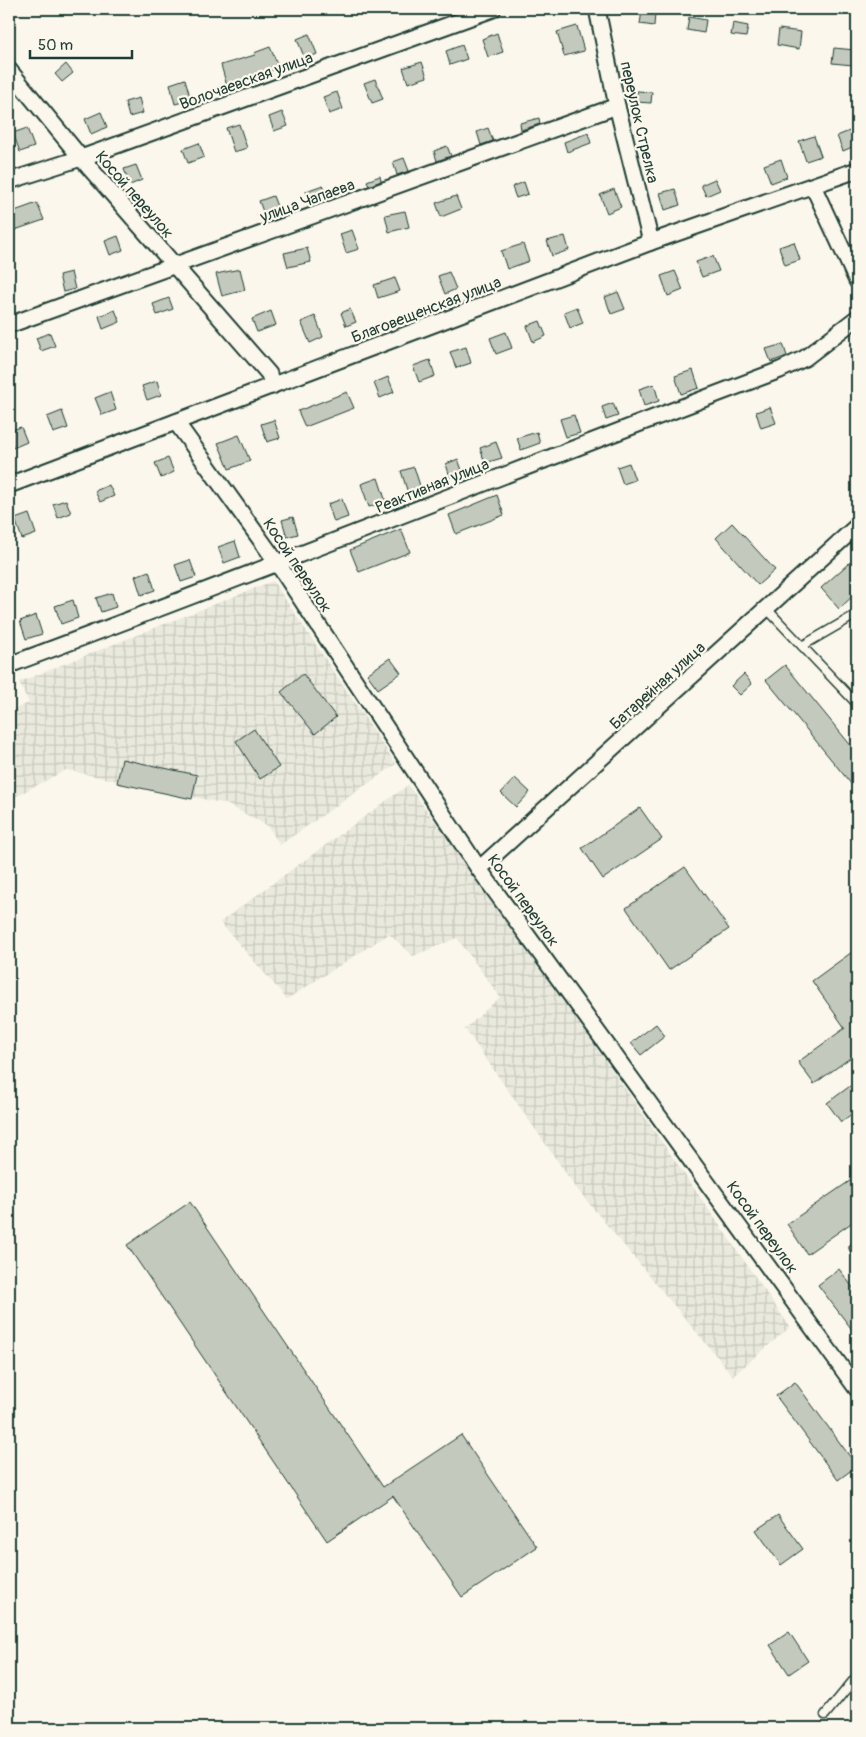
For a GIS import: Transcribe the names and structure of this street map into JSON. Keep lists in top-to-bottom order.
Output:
{
  "streets": {
    "street": [
      "Волочаевская улица",
      "переулок Стрелка",
      "Косой переулок",
      "улица Чапаева",
      "Благовещенская улица",
      "Реактивная улица",
      "Батарейная улица"
    ]
  },
  "crossings": [
    ["Волочаевская улица", "Косой переулок"],
    ["переулок Стрелка", "улица Чапаева"],
    ["переулок Стрелка", "Благовещенская улица"],
    ["Косой переулок", "улица Чапаева"],
    ["Косой переулок", "Благовещенская улица"],
    ["Косой переулок", "Реактивная улица"],
    ["Косой переулок", "Батарейная улица"]
  ],
  "scale_bar": "50 m"
}
